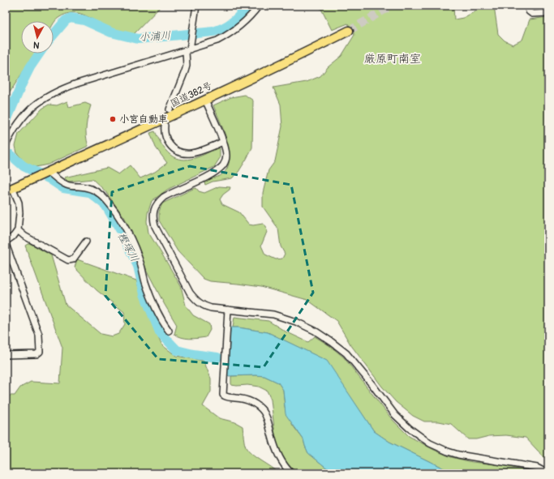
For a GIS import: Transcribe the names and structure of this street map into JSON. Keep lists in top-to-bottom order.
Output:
{
  "streets": {
    "highway": ["国道382号"]
  },
  "districts": ["厳原町南室"],
  "water": ["小浦川", "樫塚川"],
  "places": ["小宮自動車"],
  "north": "bottom"
}
